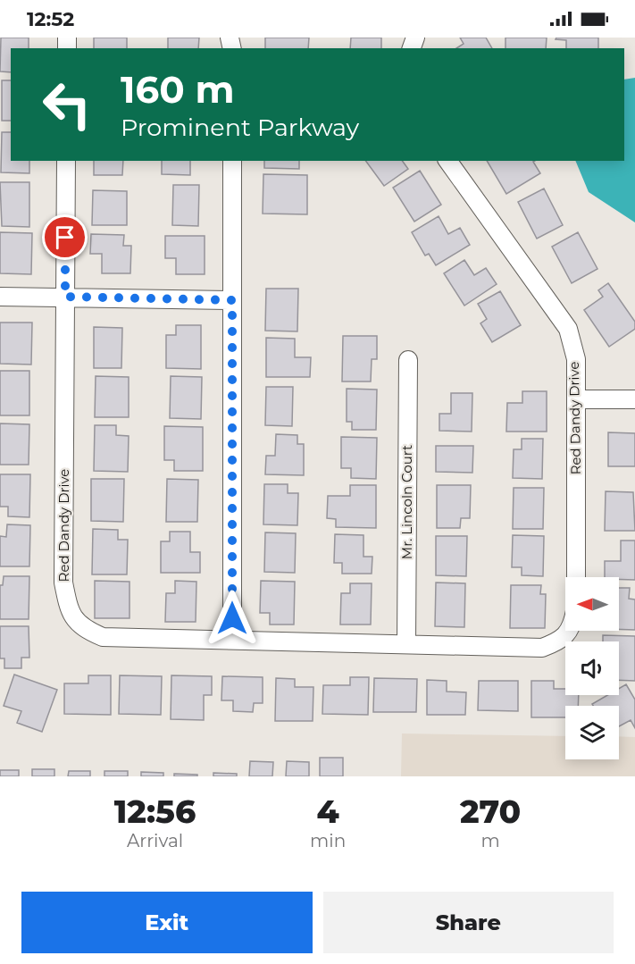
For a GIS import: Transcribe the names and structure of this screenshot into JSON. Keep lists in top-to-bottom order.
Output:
{
  "streets": {
    "street": ["Red Dandy Drive", "Mr. Lincoln Court"]
  },
  "crossings": [
    ["Red Dandy Drive", "Mr. Lincoln Court"]
  ],
  "north": "left",
  "page": {
    "status": "12:52",
    "turn": ["160 m", "Prominent Parkway"],
    "eta": [
      "12:56",
      "Arrival",
      "4",
      "min",
      "270",
      "m"
    ],
    "buttons": ["Exit", "Share"]
  }
}
